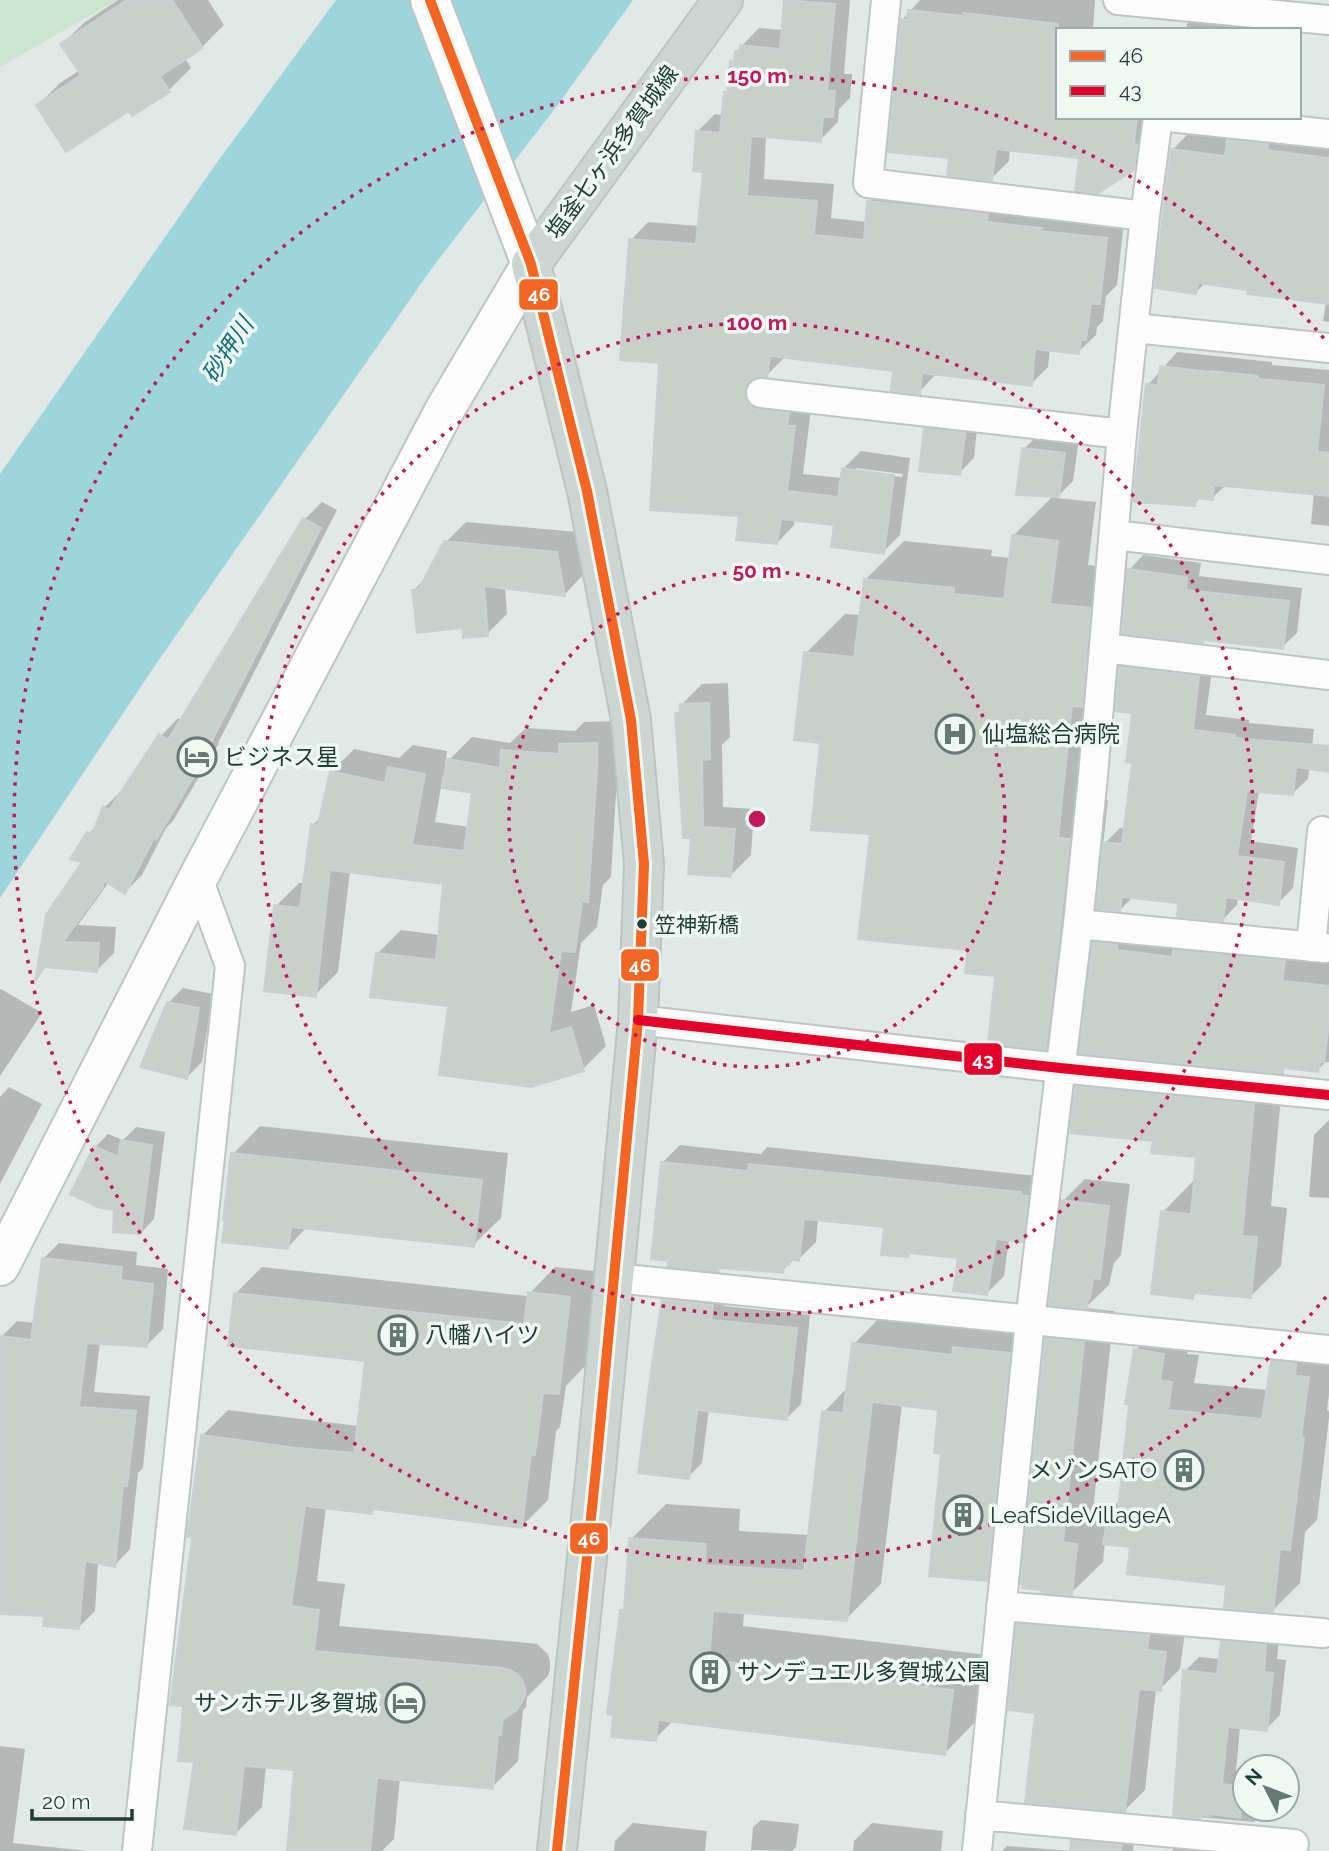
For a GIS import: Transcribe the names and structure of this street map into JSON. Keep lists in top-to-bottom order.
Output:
{
  "streets": {
    "main road": ["塩釜七ヶ浜多賀城線"]
  },
  "water": ["砂押川"],
  "places": {
    "hospital": ["仙塩総合病院"],
    "hotel": ["ビジネス星", "サンホテル多賀城"],
    "other": ["笠神新橋"],
    "building": [
      "八幡ハイツ",
      "メゾンSATO",
      "LeafSideVillageA",
      "サンデュエル多賀城公園"
    ]
  },
  "lines": ["transit line 46", "transit line 43"],
  "legend": ["46", "43"],
  "scale_bar": "20 m",
  "north": "top left",
  "rings": ["150 m", "100 m", "50 m"]
}
